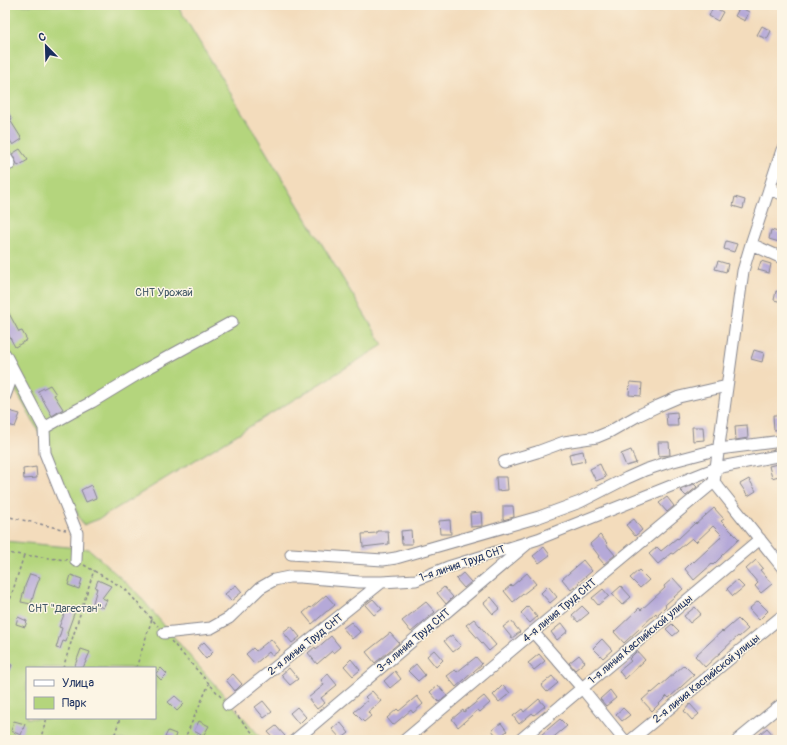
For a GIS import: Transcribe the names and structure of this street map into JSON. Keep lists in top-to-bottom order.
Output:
{
  "streets": {
    "street": [
      "1-я линия Труд СНТ",
      "4-я линия Труд СНТ",
      "1-я линия Каспийской улицы",
      "3-я линия Труд СНТ",
      "2-я линия Труд СНТ",
      "2-я линия Каспийской улицы"
    ]
  },
  "crossings": [
    ["1-я линия Труд СНТ", "3-я линия Труд СНТ"],
    ["1-я линия Труд СНТ", "2-я линия Труд СНТ"]
  ],
  "parks": ["СНТ Урожай", "СНТ \"Дагестан\""],
  "legend": ["Улица", "Парк"],
  "north": "top left"
}
